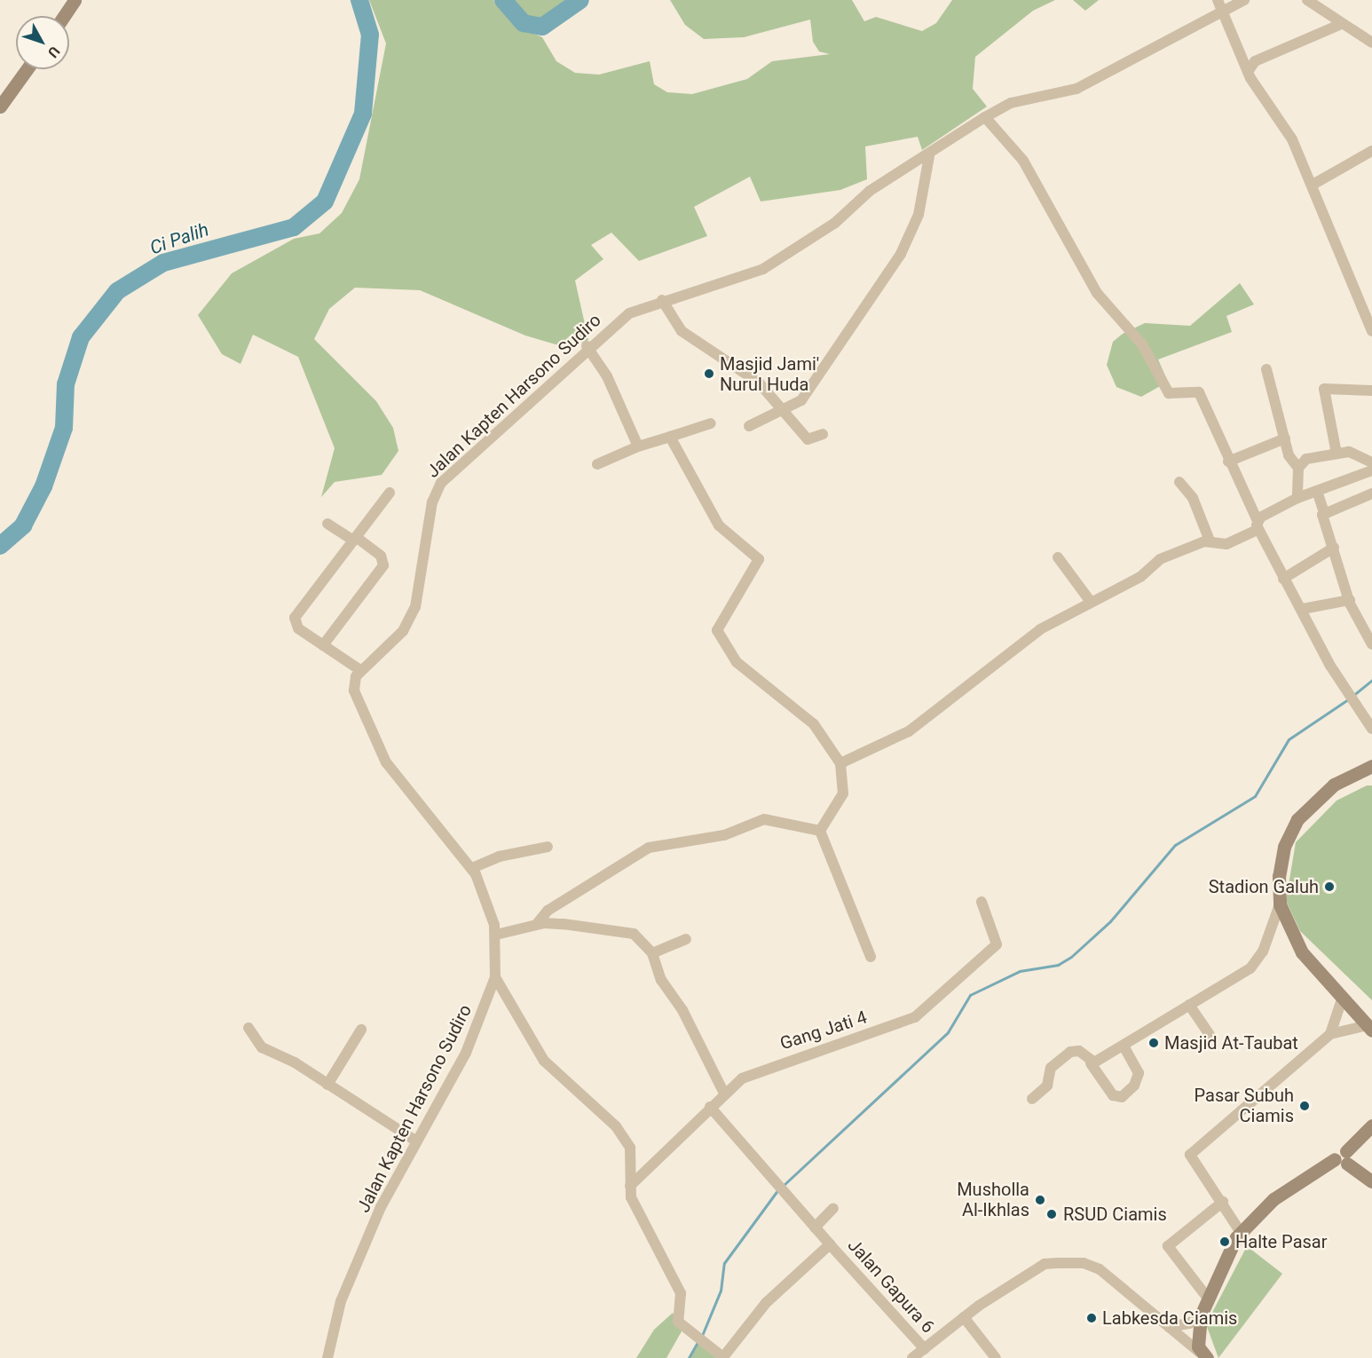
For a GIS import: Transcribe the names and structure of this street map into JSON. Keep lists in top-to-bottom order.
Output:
{
  "streets": {
    "street": ["Jalan Kapten Harsono Sudiro", "Gang Jati 4", "Jalan Gapura 6"]
  },
  "water": ["Ci Palih"],
  "places": [
    "Masjid Jami' Nurul Huda",
    "Stadion Galuh",
    "Masjid At-Taubat",
    "Pasar Subuh Ciamis",
    "Musholla Al-Ikhlas",
    "RSUD Ciamis",
    "Halte Pasar",
    "Labkesda Ciamis"
  ],
  "north": "bottom right"
}
